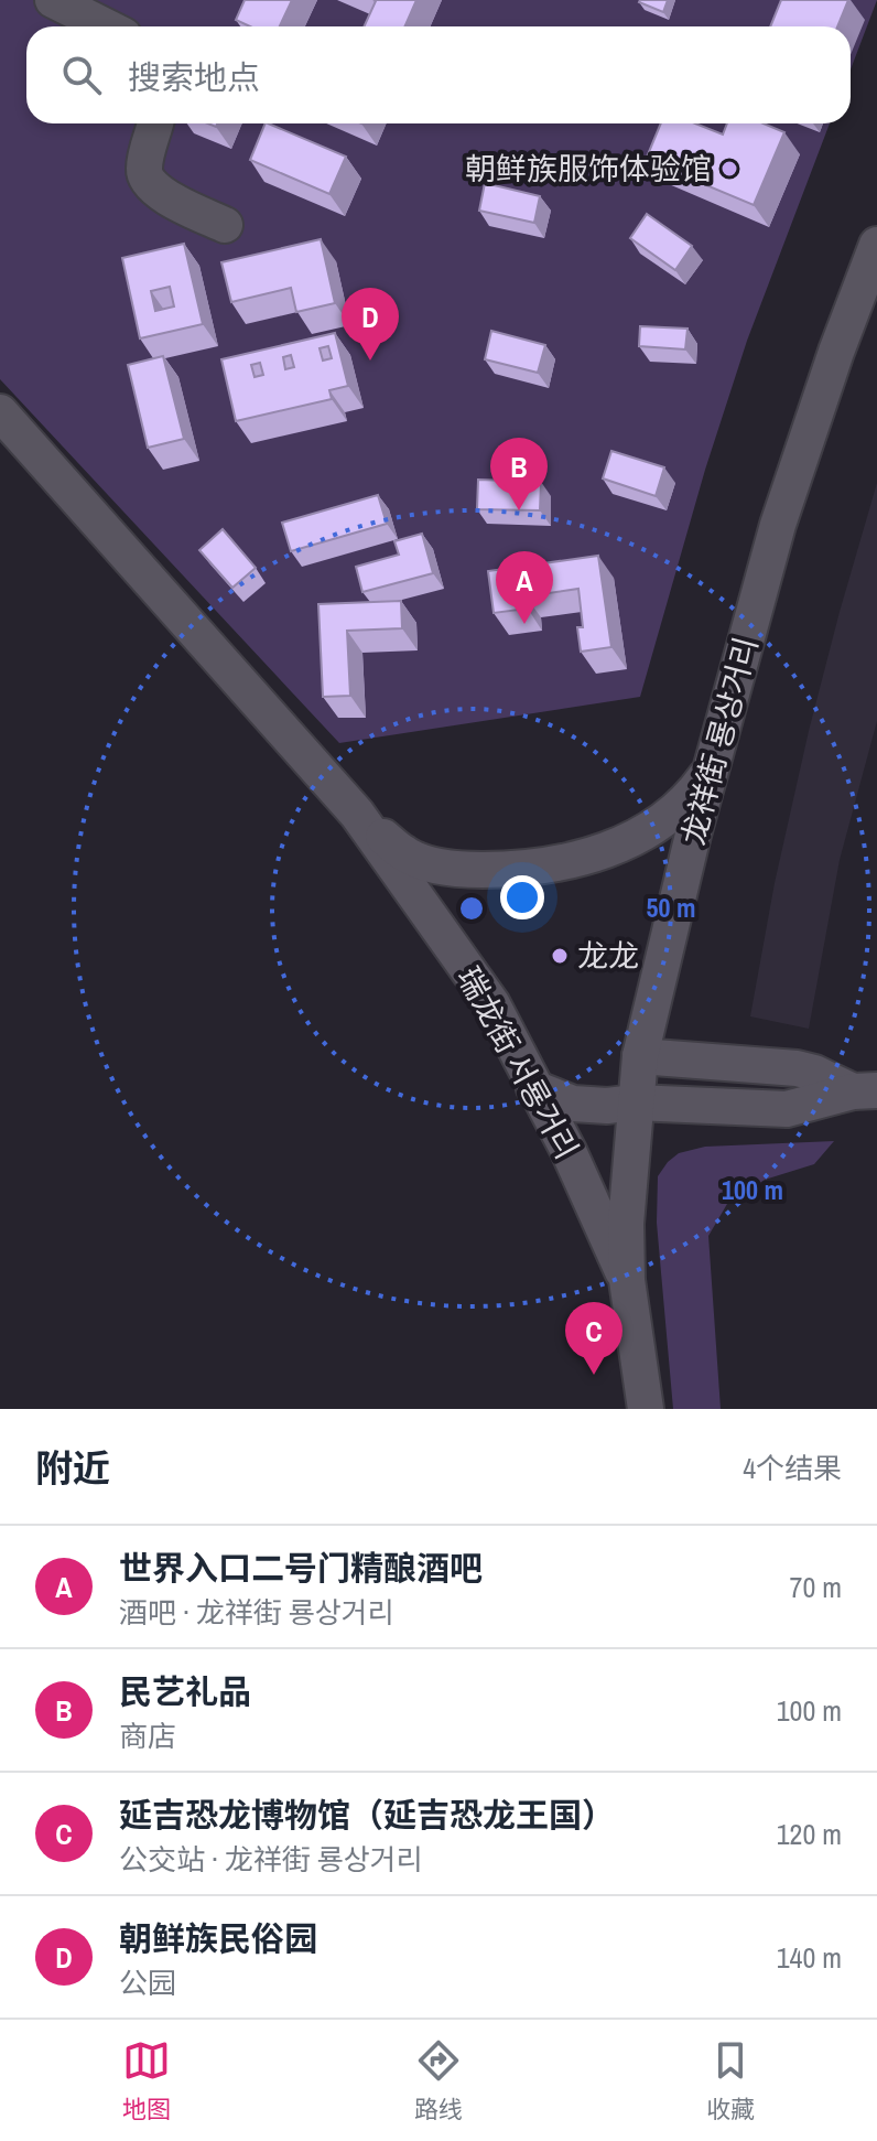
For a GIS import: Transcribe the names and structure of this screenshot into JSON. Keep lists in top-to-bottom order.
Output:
{
  "streets": {
    "street": ["龙祥街 룡상거리", "瑞龙街 서룡거리"]
  },
  "crossings": [
    ["龙祥街 룡상거리", "瑞龙街 서룡거리"]
  ],
  "places": ["朝鲜族服饰体验馆", "龙龙"],
  "page": {
    "search": "搜索地点",
    "pins": [
      "D",
      "B",
      "A",
      "C"
    ],
    "heading": ["附近", "4个结果"],
    "list": [
      {
        "mark": "A",
        "name": "世界入口二号门精酿酒吧",
        "note": "酒吧 · 龙祥街 룡상거리",
        "value": "70 m"
      },
      {
        "mark": "B",
        "name": "民艺礼品",
        "note": "商店",
        "value": "100 m"
      },
      {
        "mark": "C",
        "name": "延吉恐龙博物馆（延吉恐龙王国）",
        "note": "公交站 · 龙祥街 룡상거리",
        "value": "120 m"
      },
      {
        "mark": "D",
        "name": "朝鲜族民俗园",
        "note": "公园",
        "value": "140 m"
      }
    ],
    "nav": ["地图", "路线", "收藏"]
  },
  "rings": ["50 m", "100 m"]
}
